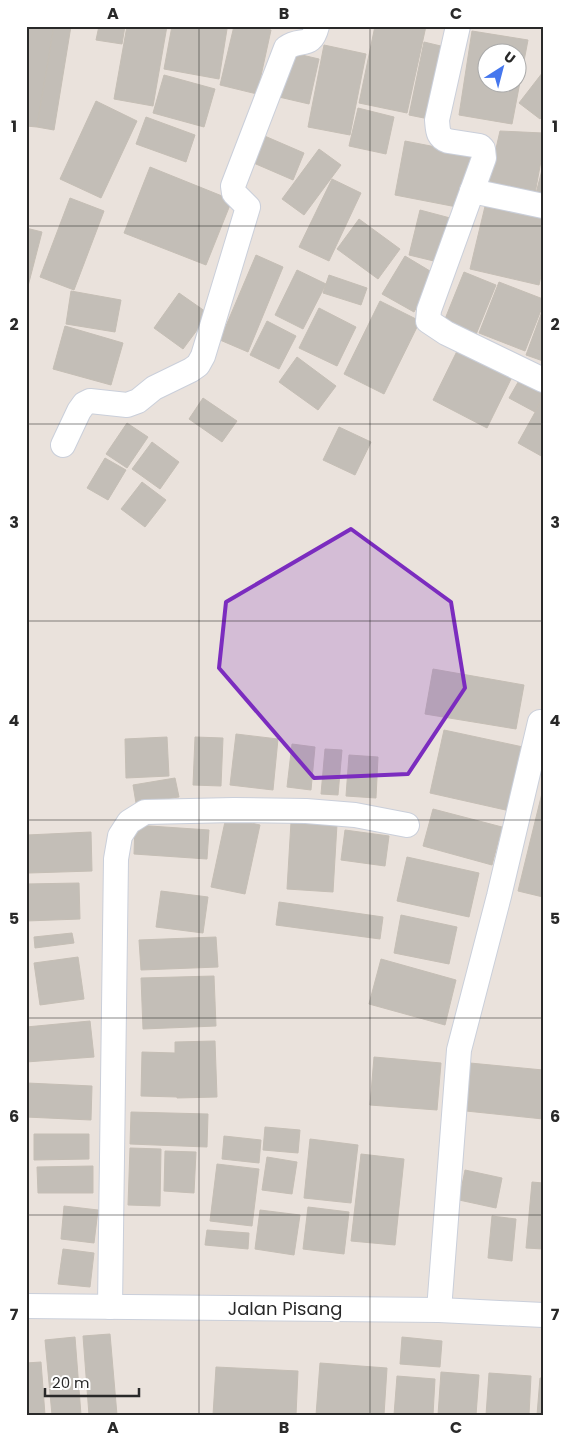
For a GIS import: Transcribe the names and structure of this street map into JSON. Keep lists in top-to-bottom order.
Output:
{
  "streets": {
    "street": ["Jalan Pisang"]
  },
  "scale_bar": "20 m",
  "north": "top right",
  "grid": {
    "columns": ["A", "B", "C"],
    "rows": [
      "1",
      "2",
      "3",
      "4",
      "5",
      "6",
      "7"
    ]
  }
}
